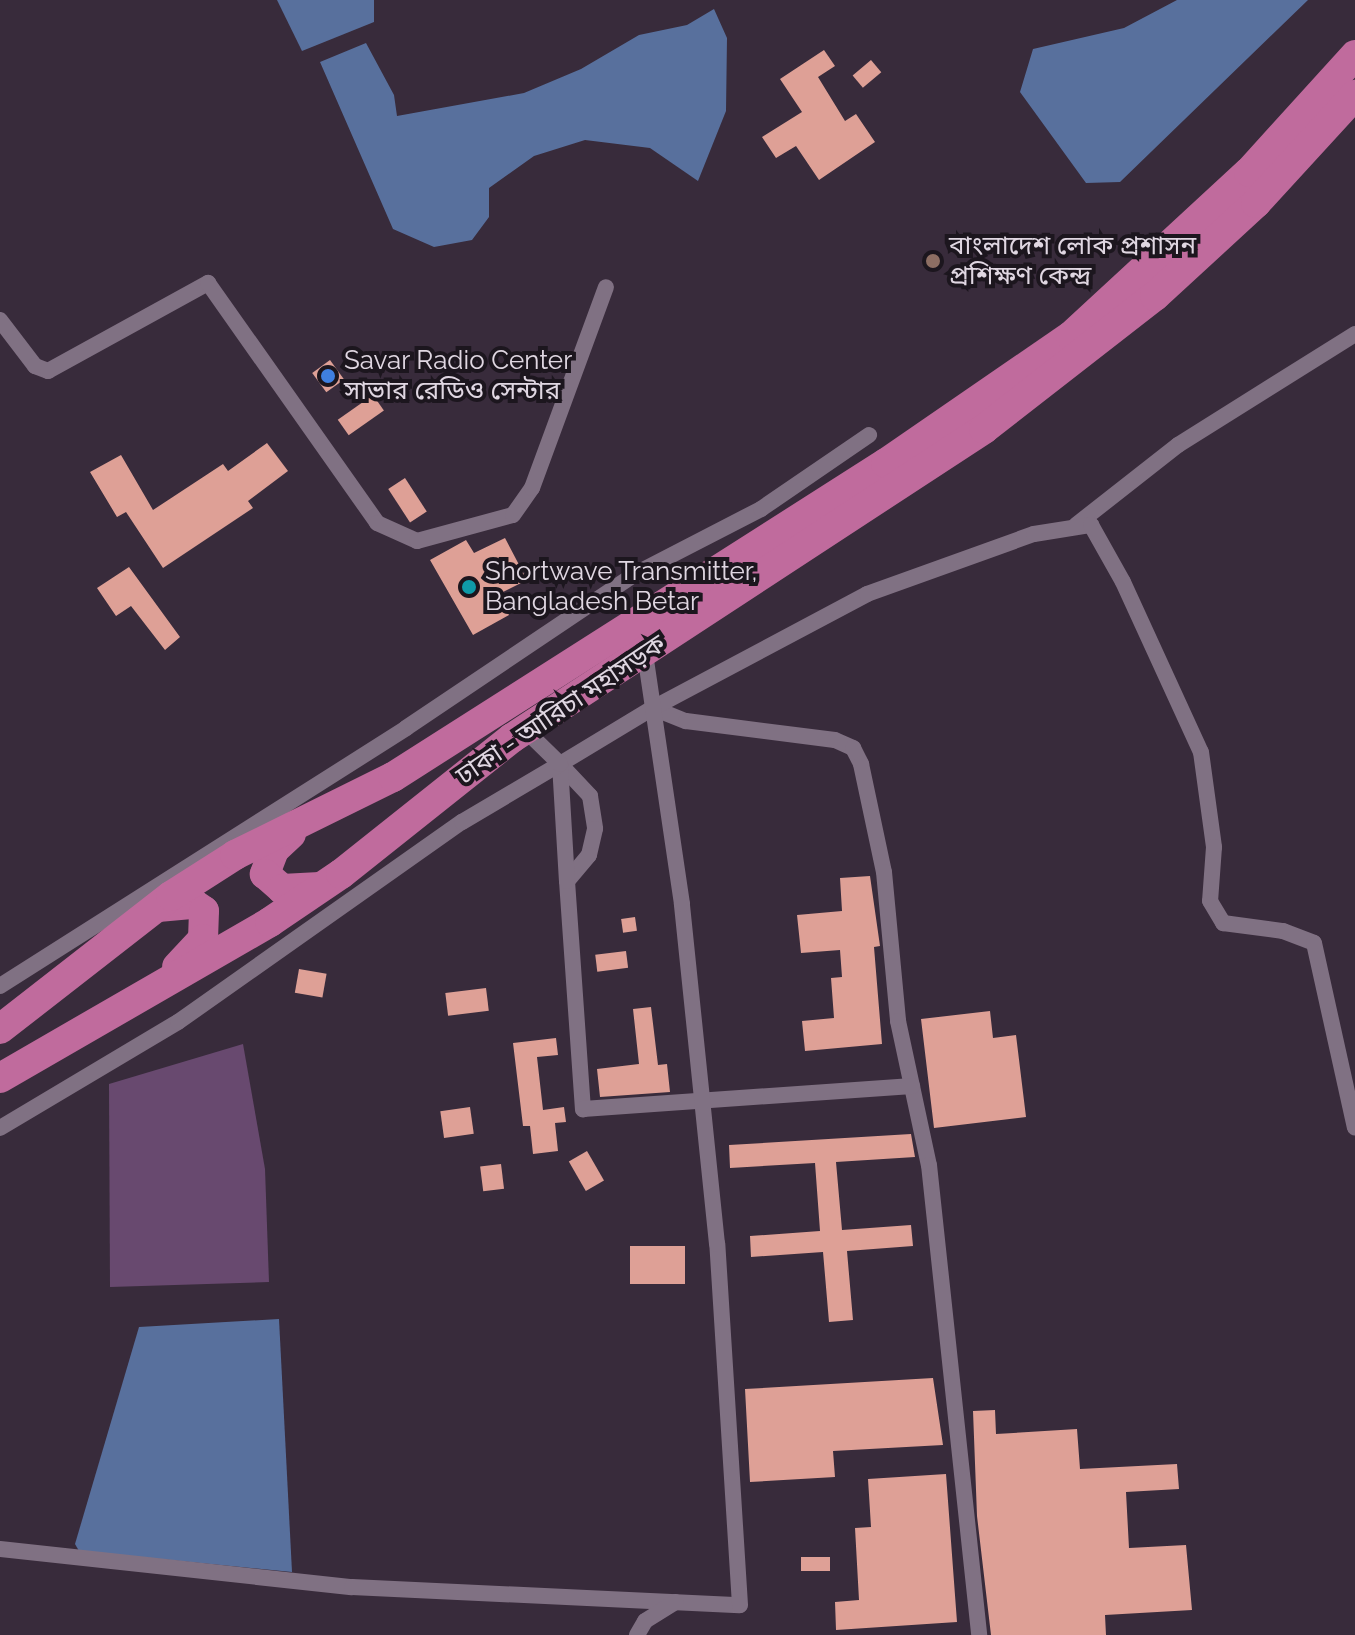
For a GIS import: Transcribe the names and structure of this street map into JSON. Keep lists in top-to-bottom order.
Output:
{
  "streets": {
    "highway": ["ঢাকা - আরিচা মহাসড়ক"]
  },
  "places": ["বাংলাদেশ লোক প্রশাসন প্রশিক্ষণ কেন্দ্র", "Savar Radio Center সাভার রেডিও সেন্টার", "Shortwave Transmitter, Bangladesh Betar"]
}
